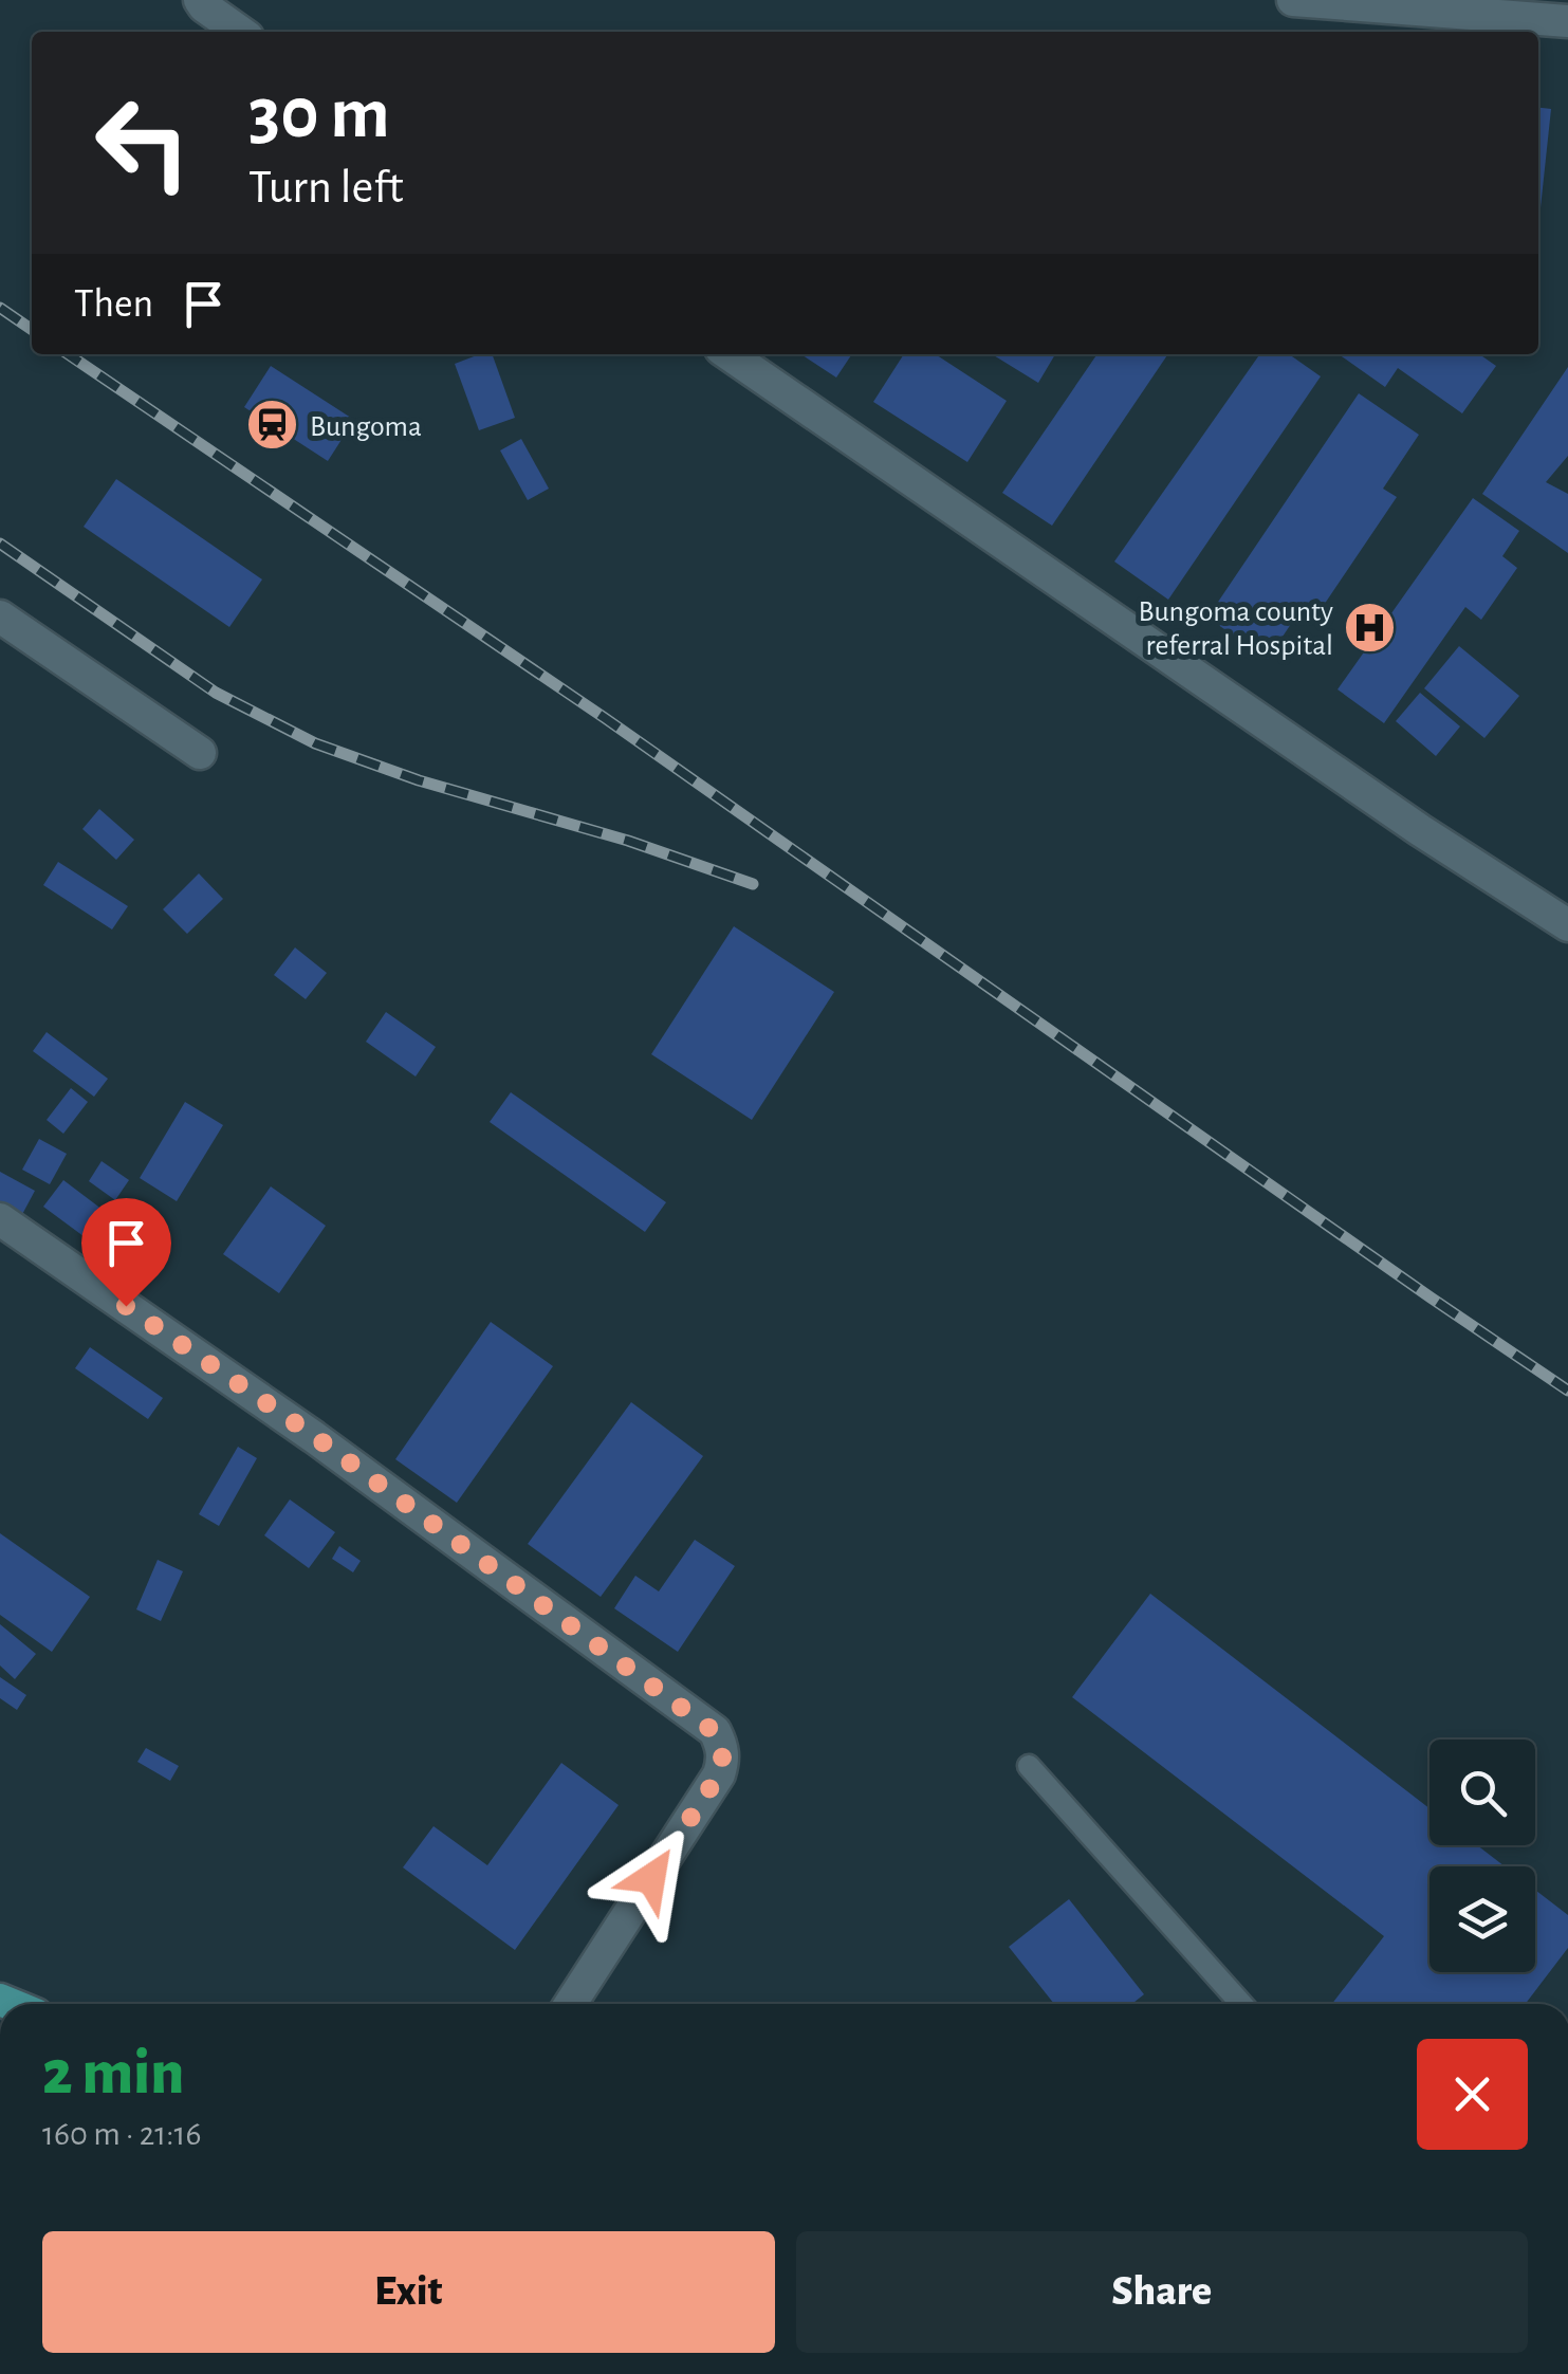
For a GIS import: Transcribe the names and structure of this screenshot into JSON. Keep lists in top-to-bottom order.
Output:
{
  "places": {
    "station": ["Bungoma"],
    "hospital": ["Bungoma county referral Hospital"]
  },
  "page": {
    "turn": ["30 m", "Turn left"],
    "then": "Then",
    "heading": ["2 min", "160 m · 21:16"],
    "buttons": ["Exit", "Share"]
  }
}
